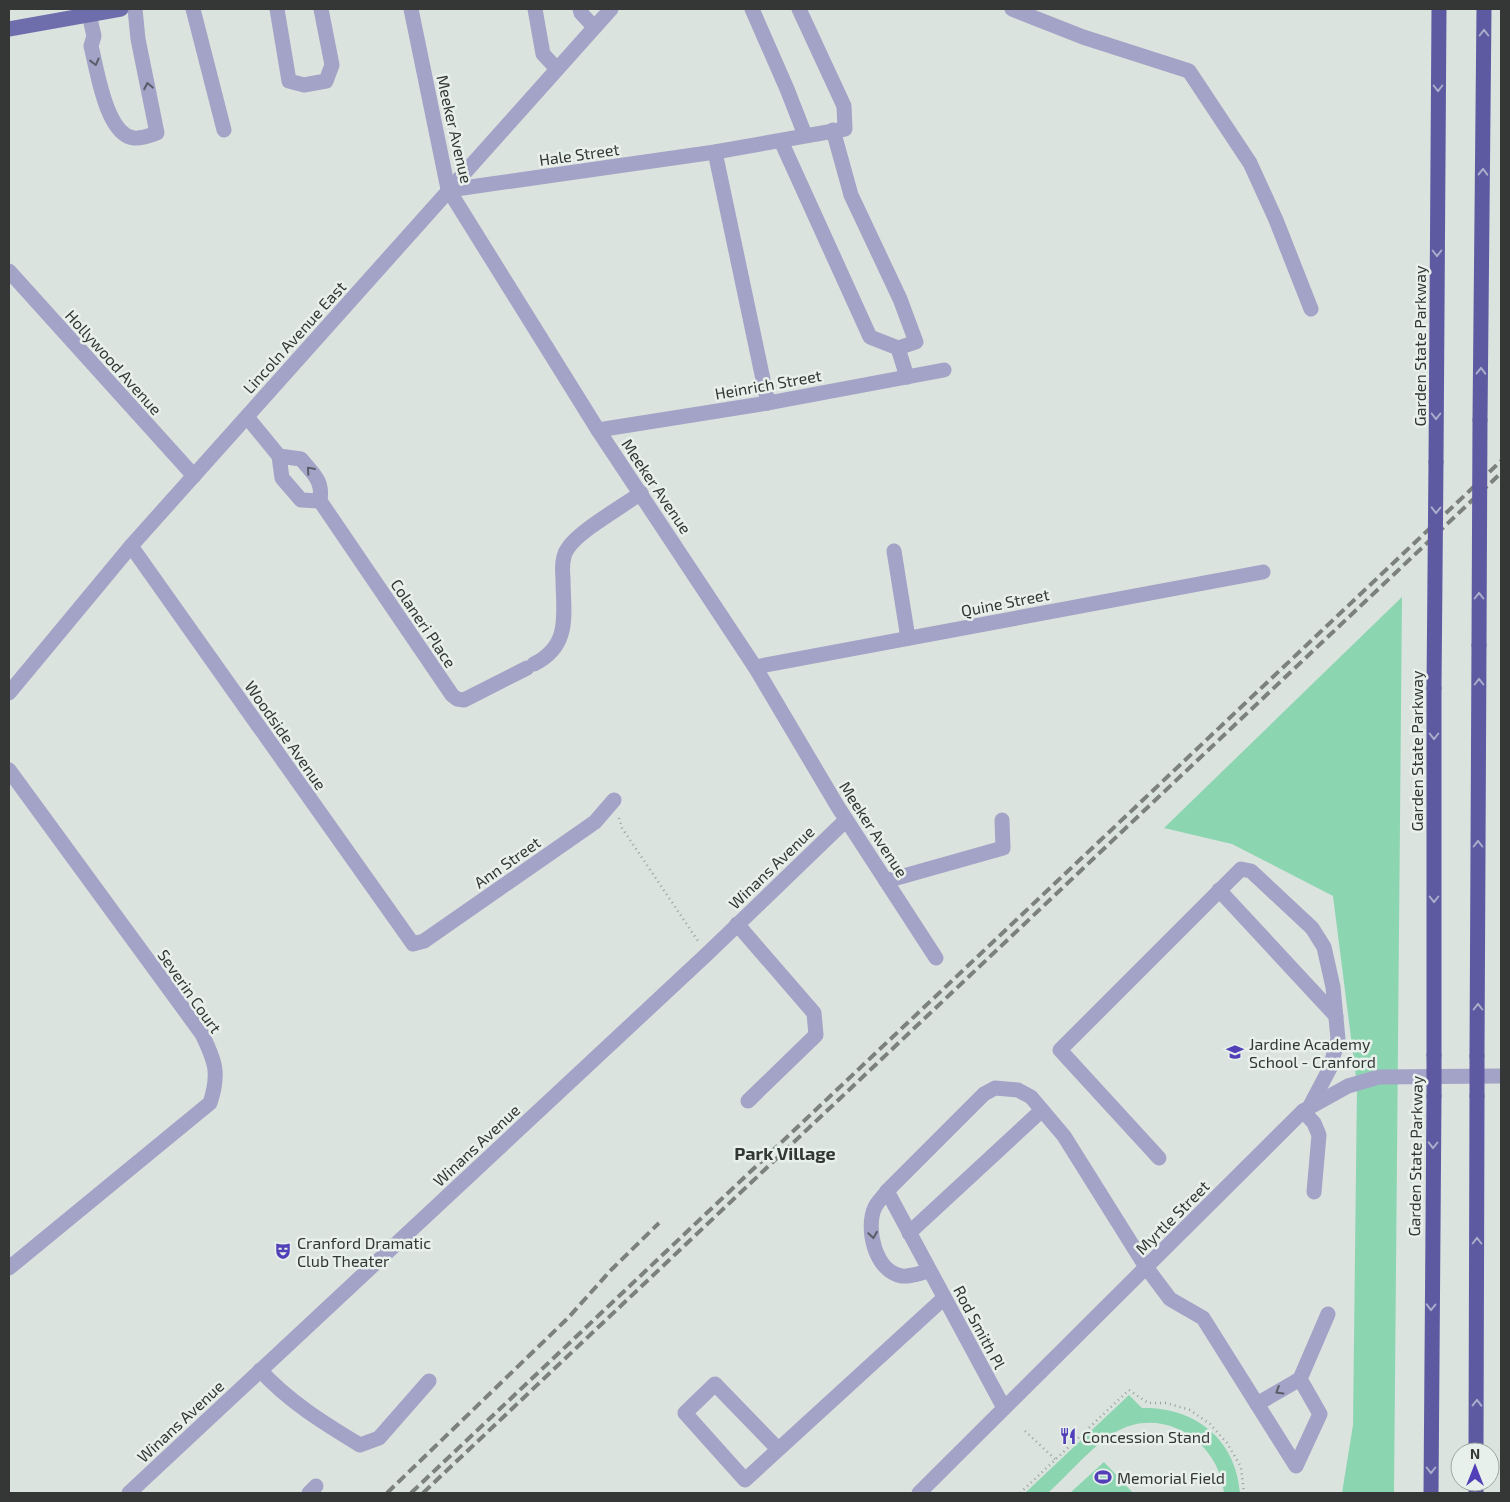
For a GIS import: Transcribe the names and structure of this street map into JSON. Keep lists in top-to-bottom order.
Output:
{
  "streets": {
    "highway": ["Garden State Parkway"],
    "street": [
      "Meeker Avenue",
      "Hale Street",
      "Lincoln Avenue East",
      "Hollywood Avenue",
      "Heinrich Street",
      "Quine Street",
      "Colaneri Place",
      "Woodside Avenue",
      "Ann Street",
      "Winans Avenue",
      "Severin Court",
      "Myrtle Street",
      "Rod Smith Pl"
    ]
  },
  "crossings": [
    ["Meeker Avenue", "Hale Street"],
    ["Meeker Avenue", "Lincoln Avenue East"],
    ["Meeker Avenue", "Heinrich Street"],
    ["Meeker Avenue", "Quine Street"],
    ["Meeker Avenue", "Colaneri Place"],
    ["Meeker Avenue", "Winans Avenue"],
    ["Hale Street", "Lincoln Avenue East"],
    ["Lincoln Avenue East", "Hollywood Avenue"],
    ["Lincoln Avenue East", "Woodside Avenue"],
    ["Woodside Avenue", "Ann Street"],
    ["Myrtle Street", "Rod Smith Pl"]
  ],
  "districts": ["Park Village"],
  "places": {
    "school or university": ["Jardine Academy School - Cranford"],
    "theatre": ["Cranford Dramatic Club Theater"],
    "restaurant": ["Concession Stand"],
    "sports": ["Memorial Field"]
  },
  "north": "top"
}
